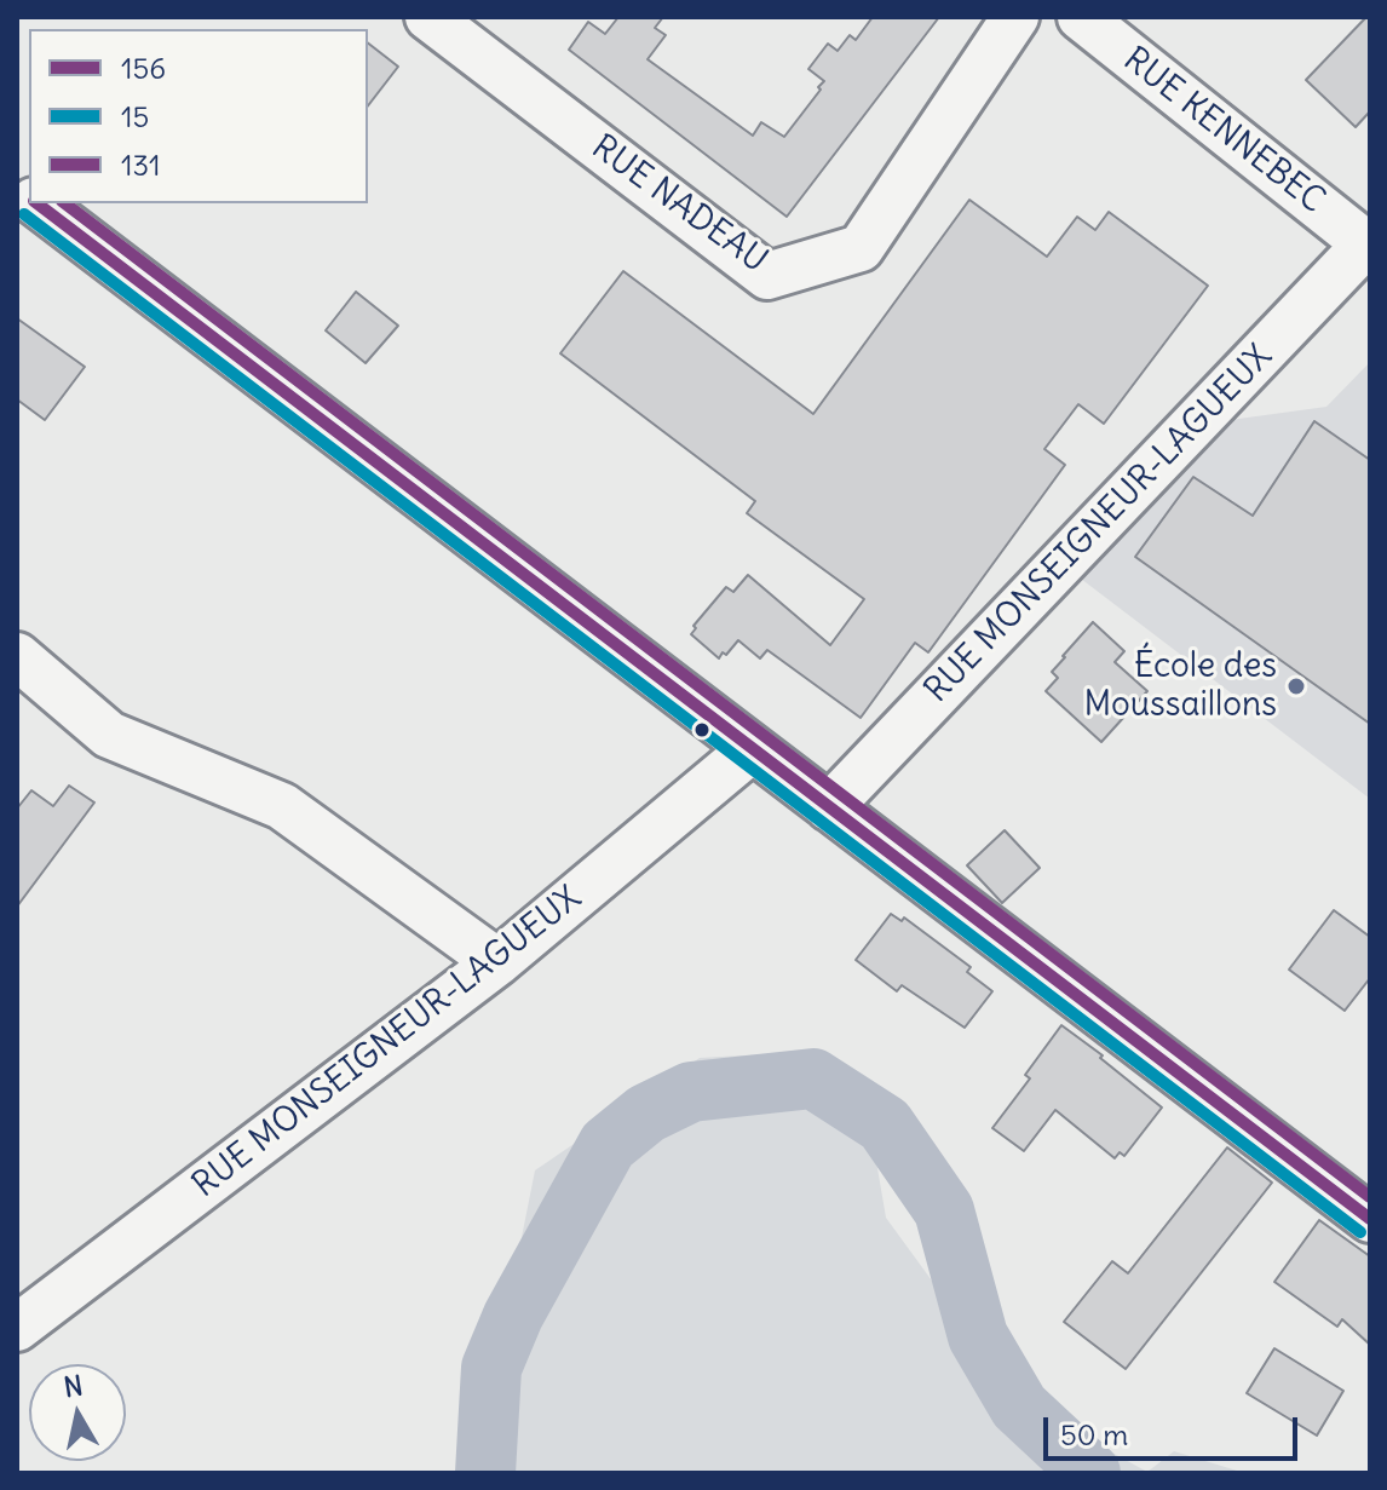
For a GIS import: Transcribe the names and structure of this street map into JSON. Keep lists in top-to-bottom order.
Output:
{
  "streets": {
    "street": ["RUE KENNEBEC", "RUE NADEAU", "RUE MONSEIGNEUR-LAGUEUX"]
  },
  "crossings": [
    ["RUE KENNEBEC", "RUE MONSEIGNEUR-LAGUEUX"]
  ],
  "places": ["École des Moussaillons"],
  "lines": ["transit line 156", "transit line 131", "transit line 15"],
  "legend": ["156", "15", "131"],
  "scale_bar": "50 m",
  "north": "top"
}
